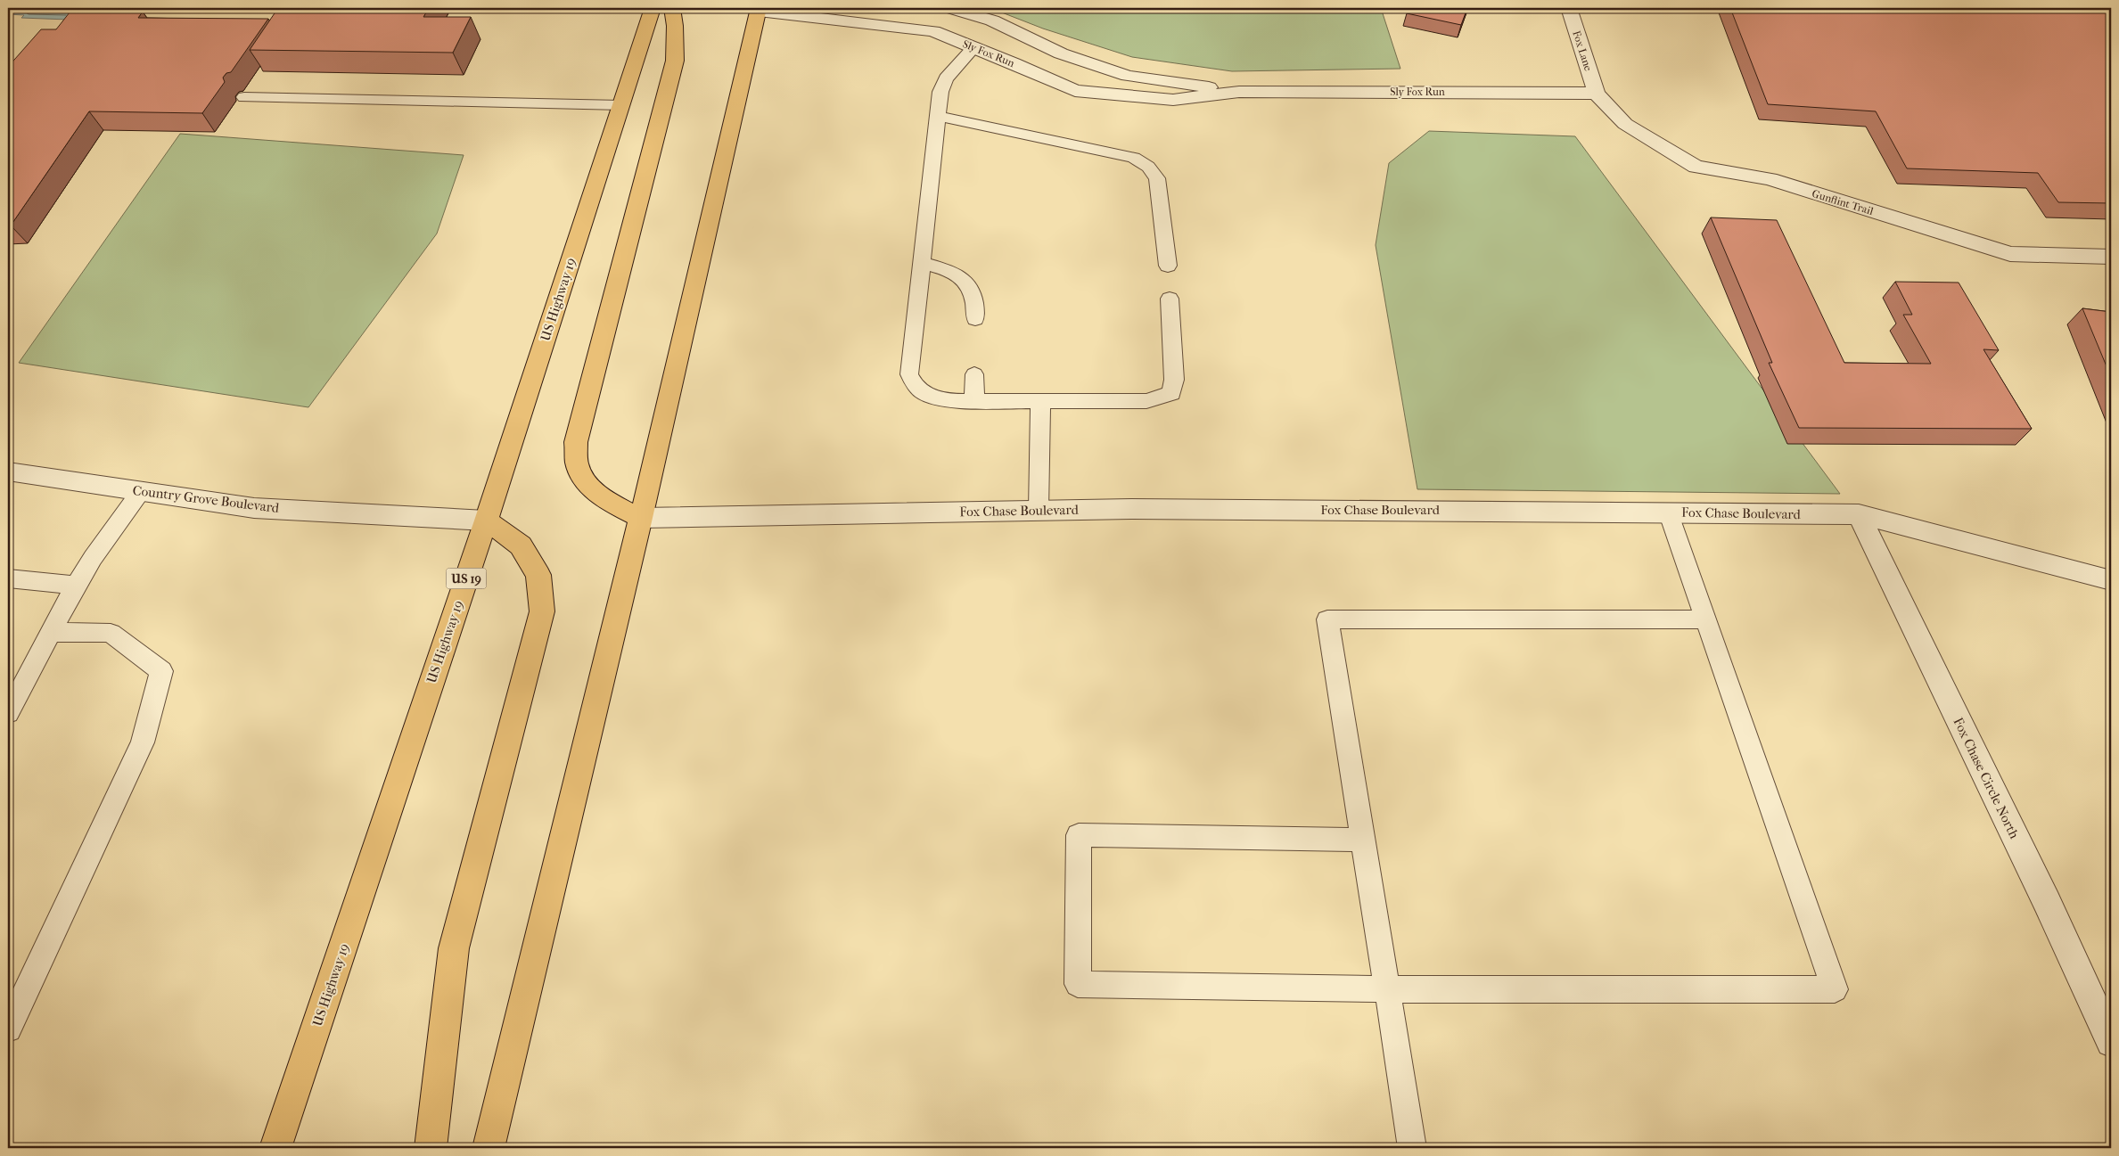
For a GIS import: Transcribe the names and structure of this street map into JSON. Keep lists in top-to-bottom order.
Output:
{
  "streets": {
    "highway": ["US Highway 19", "US 19"],
    "street": [
      "Fox Lane",
      "Sly Fox Run",
      "Gunflint Trail",
      "Country Grove Boulevard",
      "Fox Chase Boulevard",
      "Fox Chase Circle North"
    ]
  },
  "crossings": [
    ["Fox Lane", "Sly Fox Run"],
    ["Fox Lane", "Gunflint Trail"],
    ["Sly Fox Run", "Gunflint Trail"],
    ["US Highway 19", "Country Grove Boulevard"],
    ["Fox Chase Boulevard", "Fox Chase Circle North"]
  ]
}
